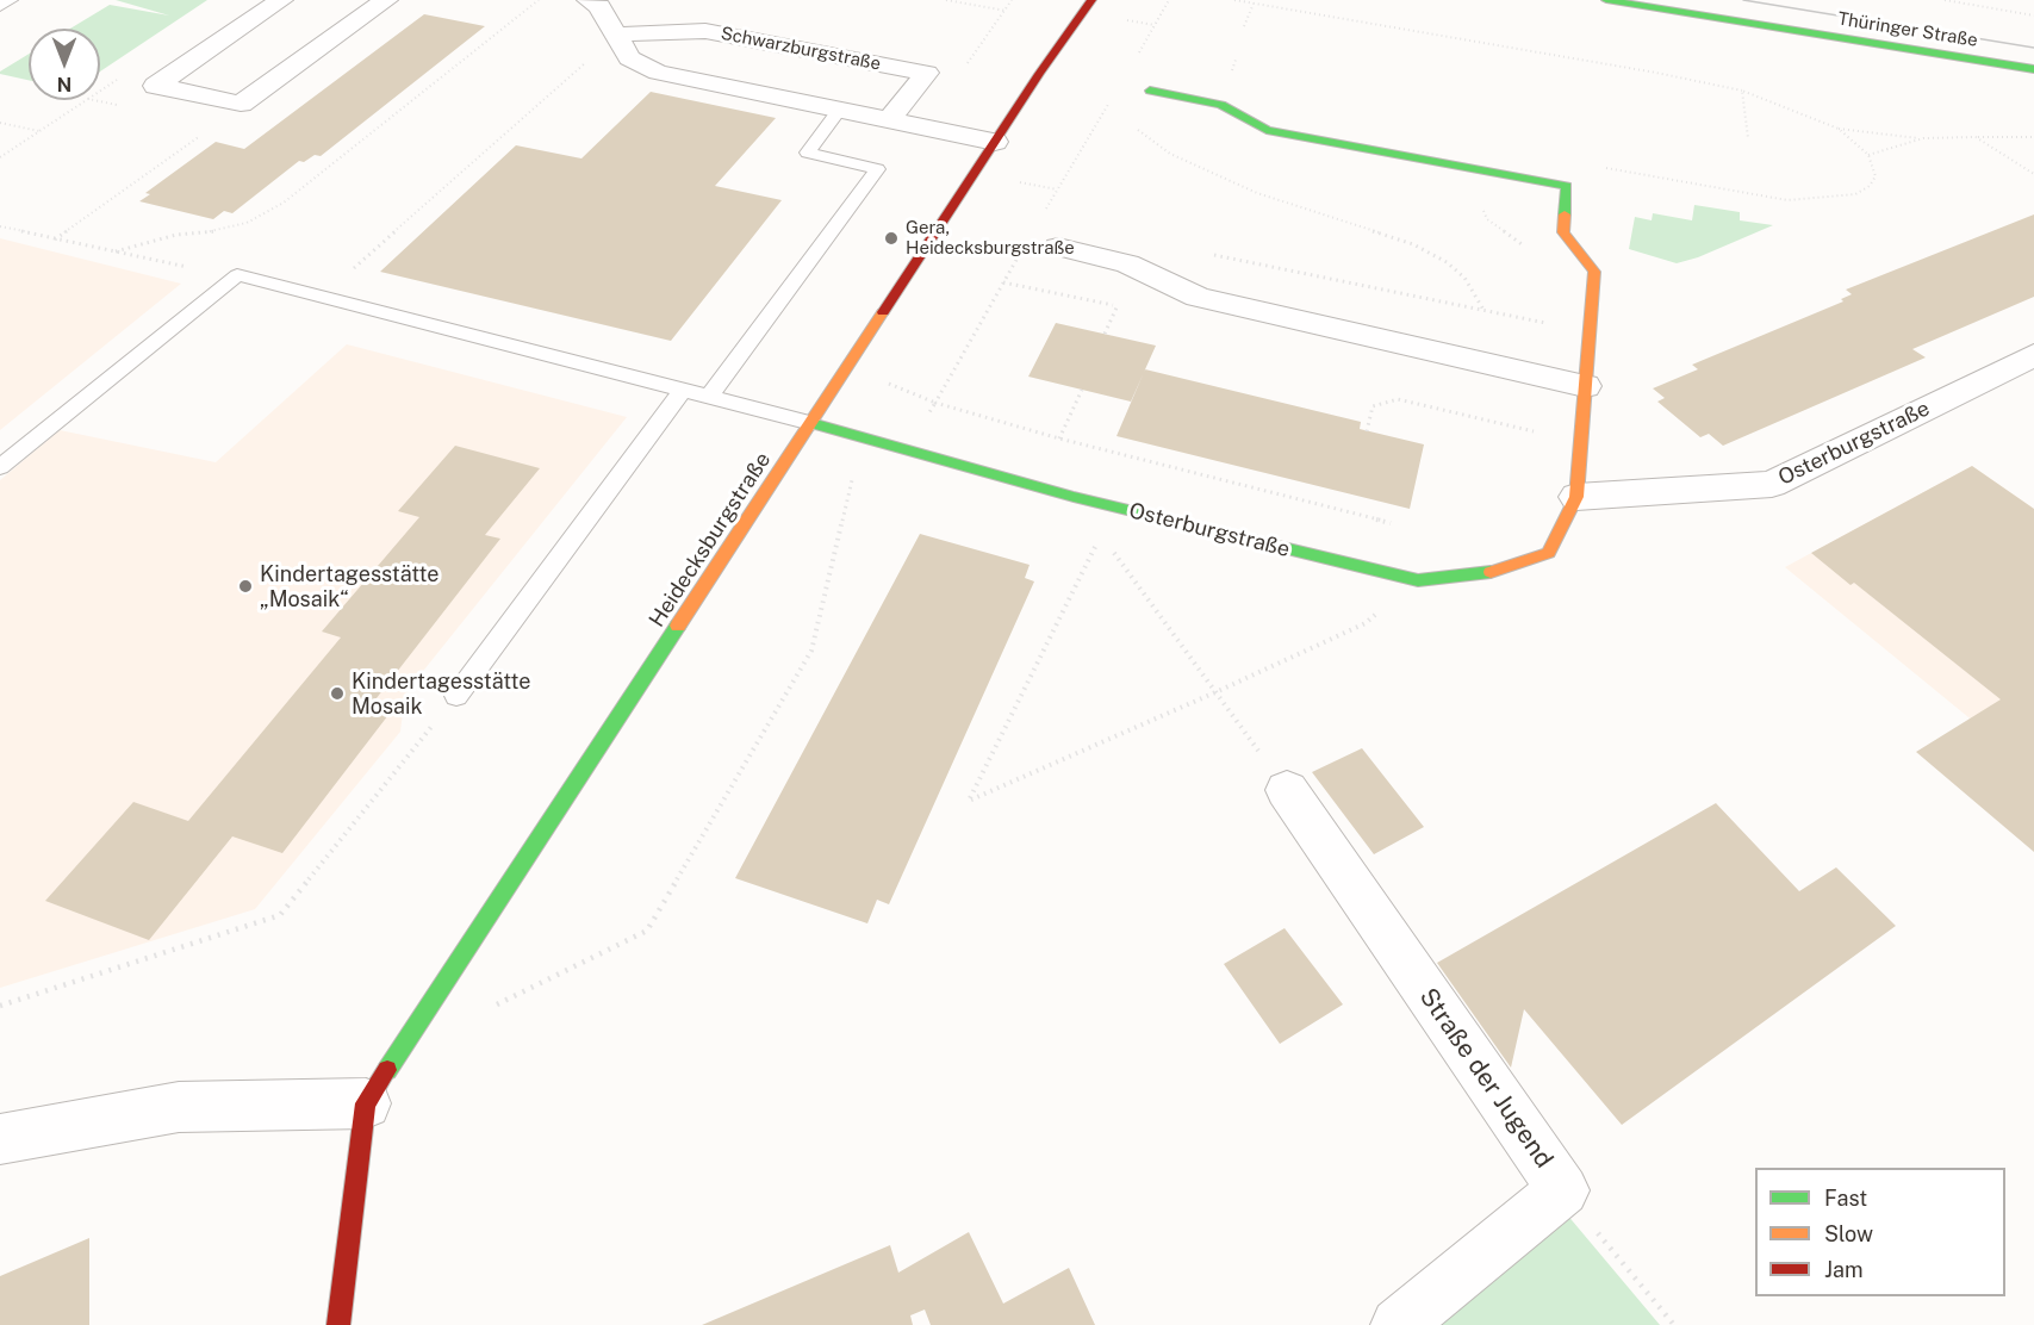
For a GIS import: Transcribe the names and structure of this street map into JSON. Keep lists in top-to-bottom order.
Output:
{
  "streets": {
    "street": [
      "Thüringer Straße",
      "Schwarzburgstraße",
      "Osterburgstraße",
      "Heidecksburgstraße",
      "Straße der Jugend"
    ]
  },
  "crossings": [
    ["Osterburgstraße", "Heidecksburgstraße"]
  ],
  "places": ["Gera, Heidecksburgstraße", "Kindertagesstätte „Mosaik“", "Kindertagesstätte Mosaik"],
  "legend": ["Fast", "Slow", "Jam"],
  "north": "bottom"
}
